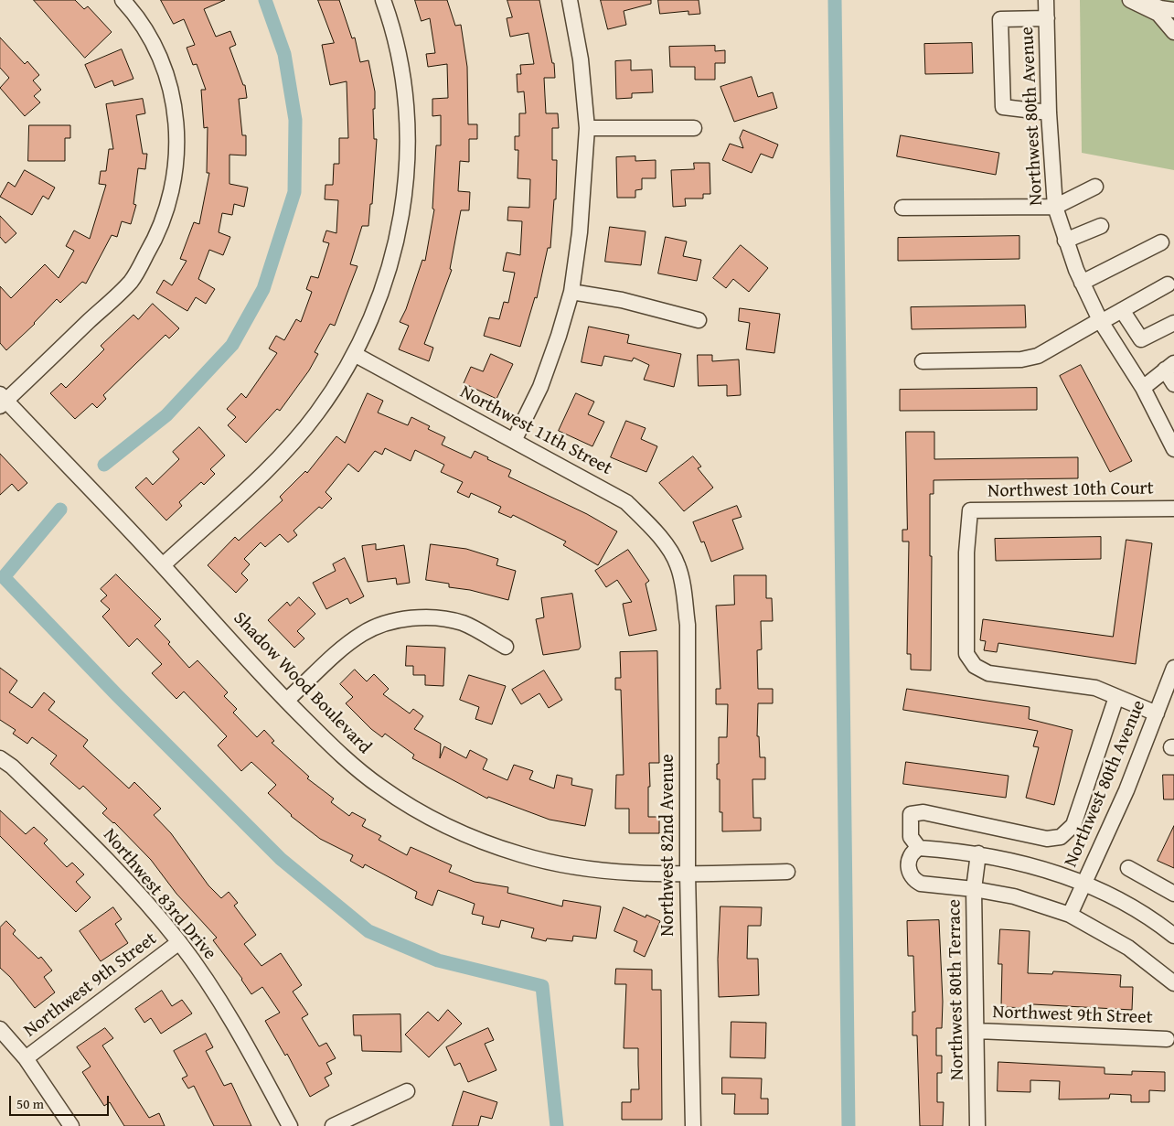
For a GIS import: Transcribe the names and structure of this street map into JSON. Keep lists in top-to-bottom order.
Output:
{
  "streets": {
    "street": [
      "Northwest 80th Avenue",
      "Northwest 11th Street",
      "Northwest 10th Court",
      "Shadow Wood Boulevard",
      "Northwest 82nd Avenue",
      "Northwest 83rd Drive",
      "Northwest 9th Street",
      "Northwest 80th Terrace"
    ]
  },
  "crossings": [
    ["Northwest 80th Avenue", "Northwest 10th Court"],
    ["Northwest 11th Street", "Northwest 82nd Avenue"],
    ["Shadow Wood Boulevard", "Northwest 82nd Avenue"],
    ["Northwest 83rd Drive", "Northwest 9th Street"],
    ["Northwest 9th Street", "Northwest 80th Terrace"]
  ],
  "scale_bar": "50 m"
}
